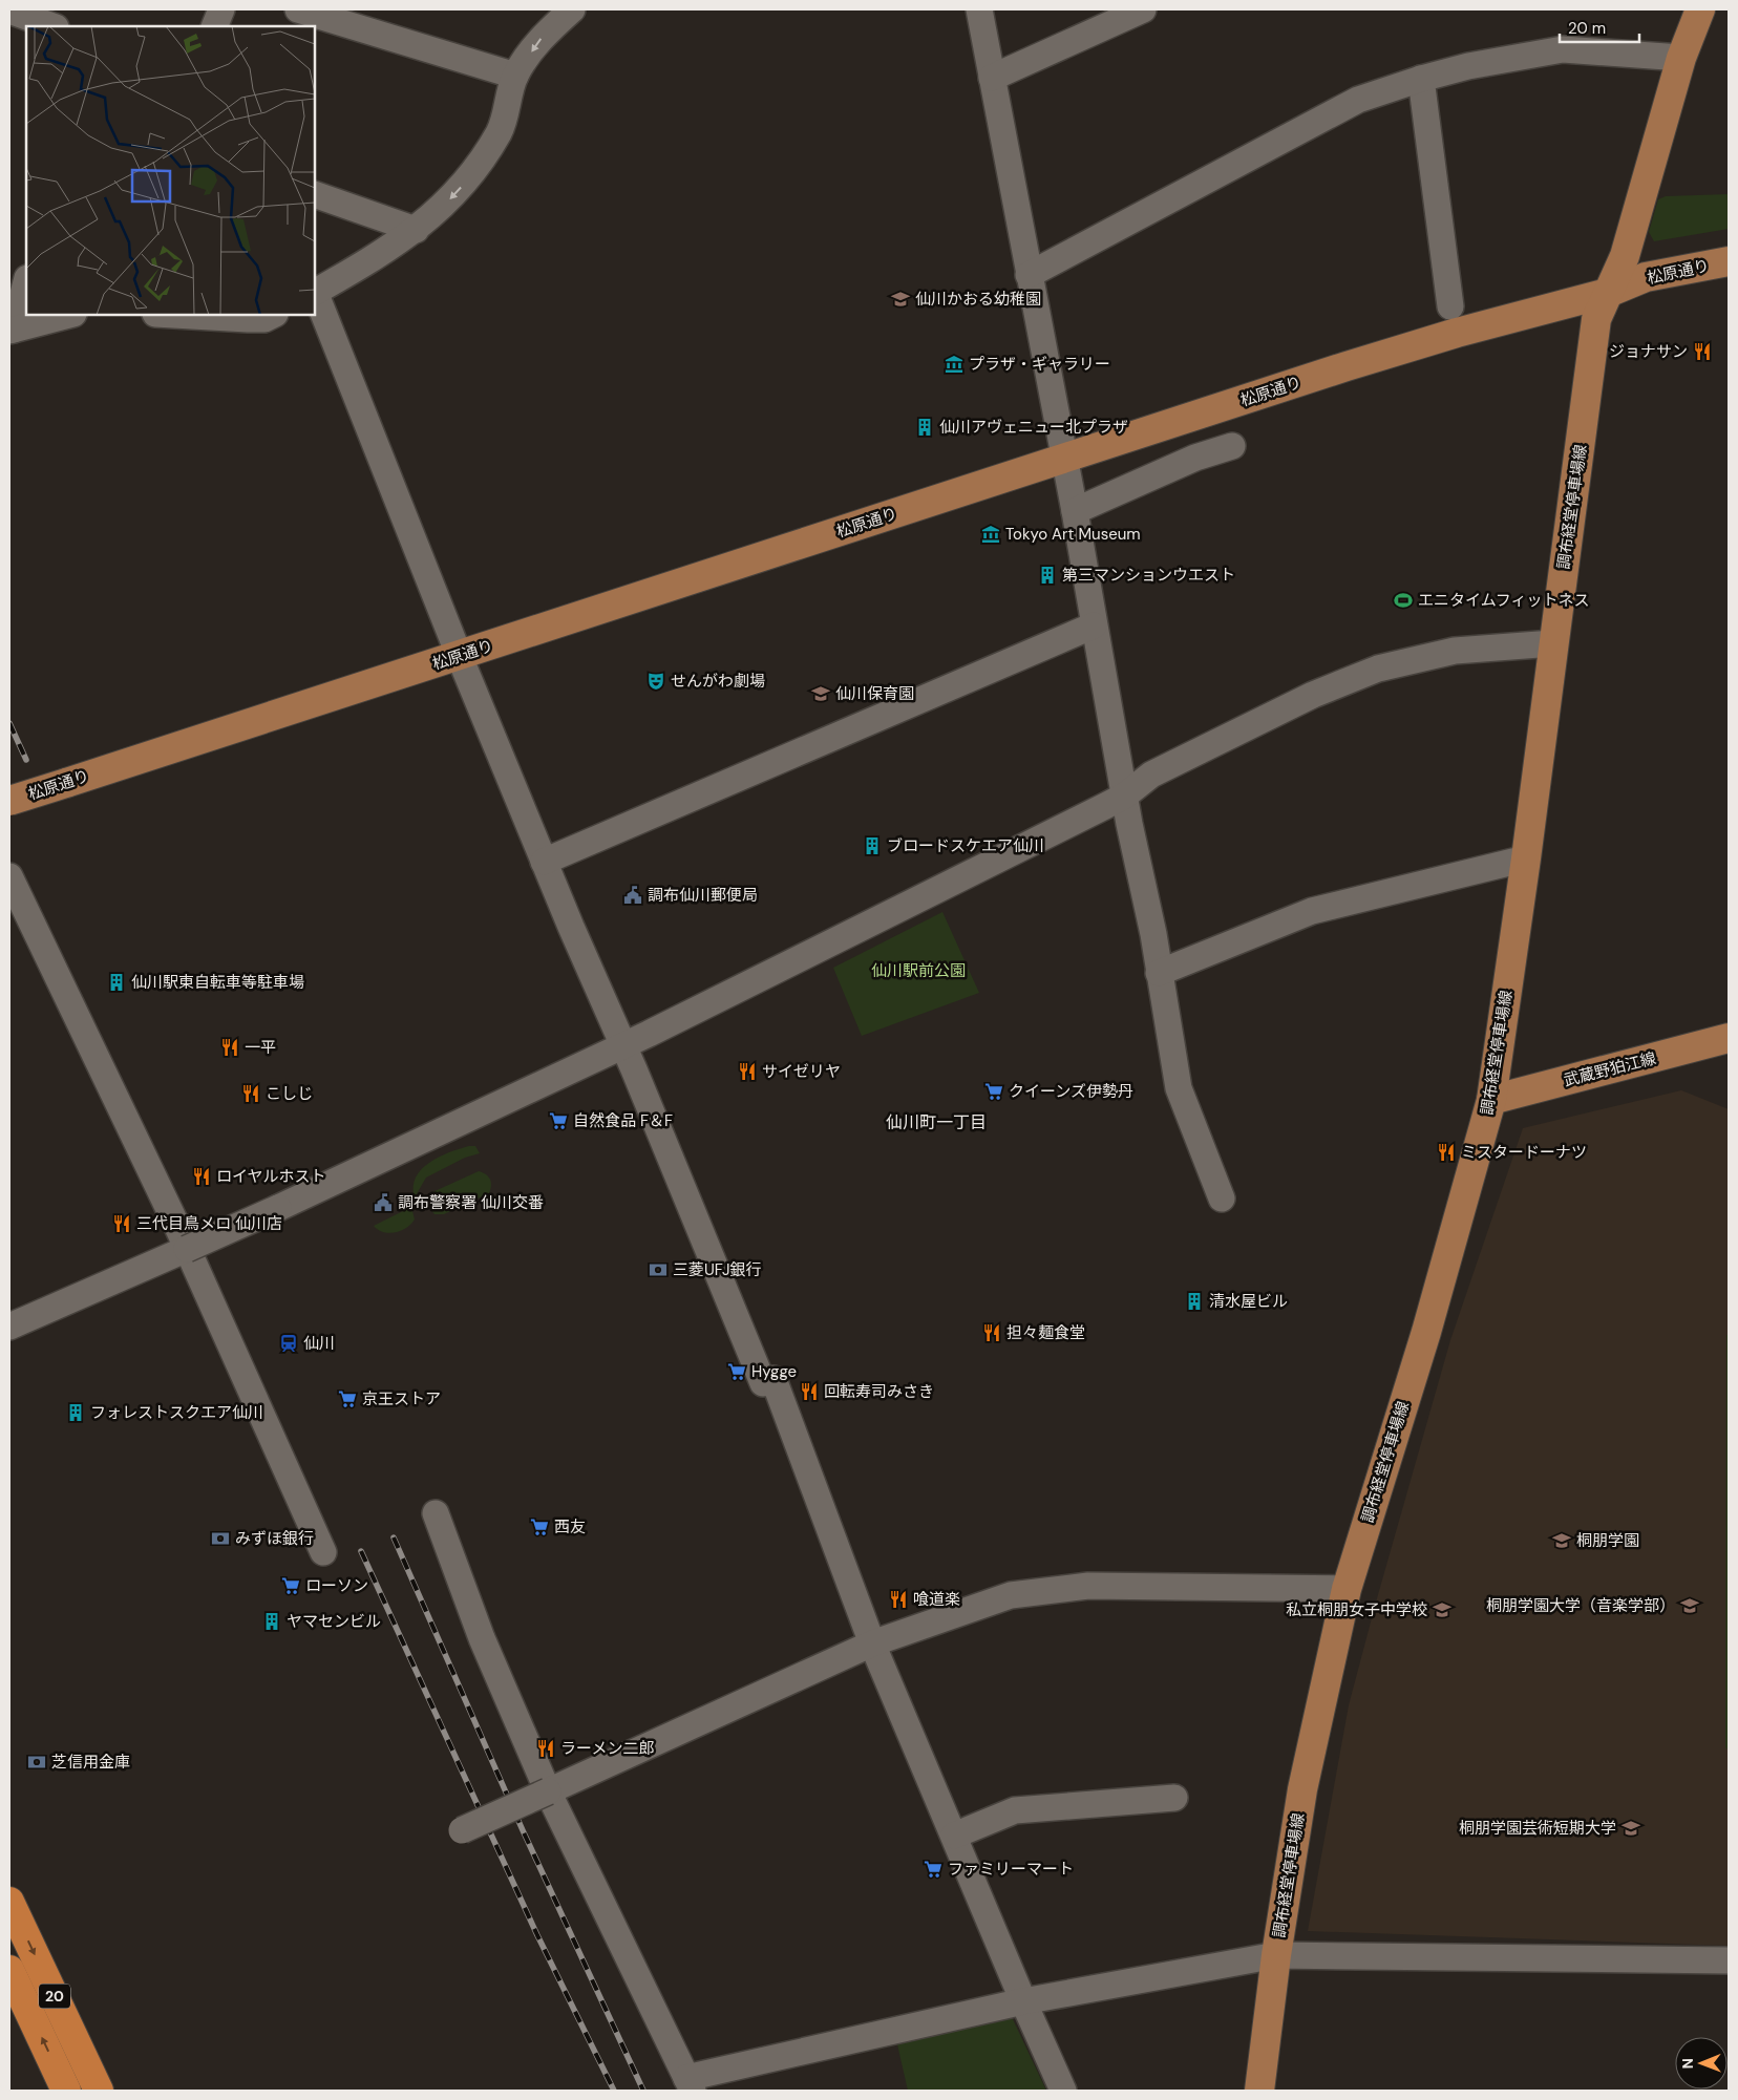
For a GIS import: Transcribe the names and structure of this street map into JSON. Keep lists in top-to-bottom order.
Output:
{
  "streets": {
    "highway": ["20"],
    "main road": ["松原通り", "調布経堂停車場線", "武蔵野狛江線"]
  },
  "crossings": [
    ["松原通り", "調布経堂停車場線"],
    ["調布経堂停車場線", "武蔵野狛江線"]
  ],
  "districts": ["仙川町一丁目"],
  "parks": ["仙川駅前公園"],
  "places": {
    "school or university": [
      "仙川かおる幼稚園",
      "仙川保育園",
      "桐朋学園",
      "桐朋学園大学（音楽学部）",
      "私立桐朋女子中学校",
      "桐朋学園芸術短期大学"
    ],
    "restaurant": [
      "ジョナサン",
      "一平",
      "サイゼリヤ",
      "こしじ",
      "ミスタードーナツ",
      "ロイヤルホスト",
      "三代目鳥メロ 仙川店",
      "担々麺食堂",
      "回転寿司みさき",
      "喰道楽",
      "ラーメン二郎"
    ],
    "museum": ["プラザ・ギャラリー", "Tokyo Art Museum"],
    "building": [
      "仙川アヴェニュー北プラザ",
      "第三マンションウエスト",
      "ブロードスケエア仙川",
      "仙川駅東自転車等駐車場",
      "清水屋ビル",
      "フォレストスクエア仙川",
      "ヤマセンビル"
    ],
    "sports": ["エニタイムフィットネス"],
    "theatre": ["せんがわ劇場"],
    "public building": ["調布仙川郵便局", "調布警察署 仙川交番"],
    "supermarket": [
      "クイーンズ伊勢丹",
      "自然食品 F＆F",
      "Hygge",
      "京王ストア",
      "西友",
      "ローソン",
      "ファミリーマート"
    ],
    "bank": ["三菱UFJ銀行", "みずほ銀行", "芝信用金庫"],
    "station": ["仙川"]
  },
  "scale_bar": "20 m",
  "north": "left"
}
